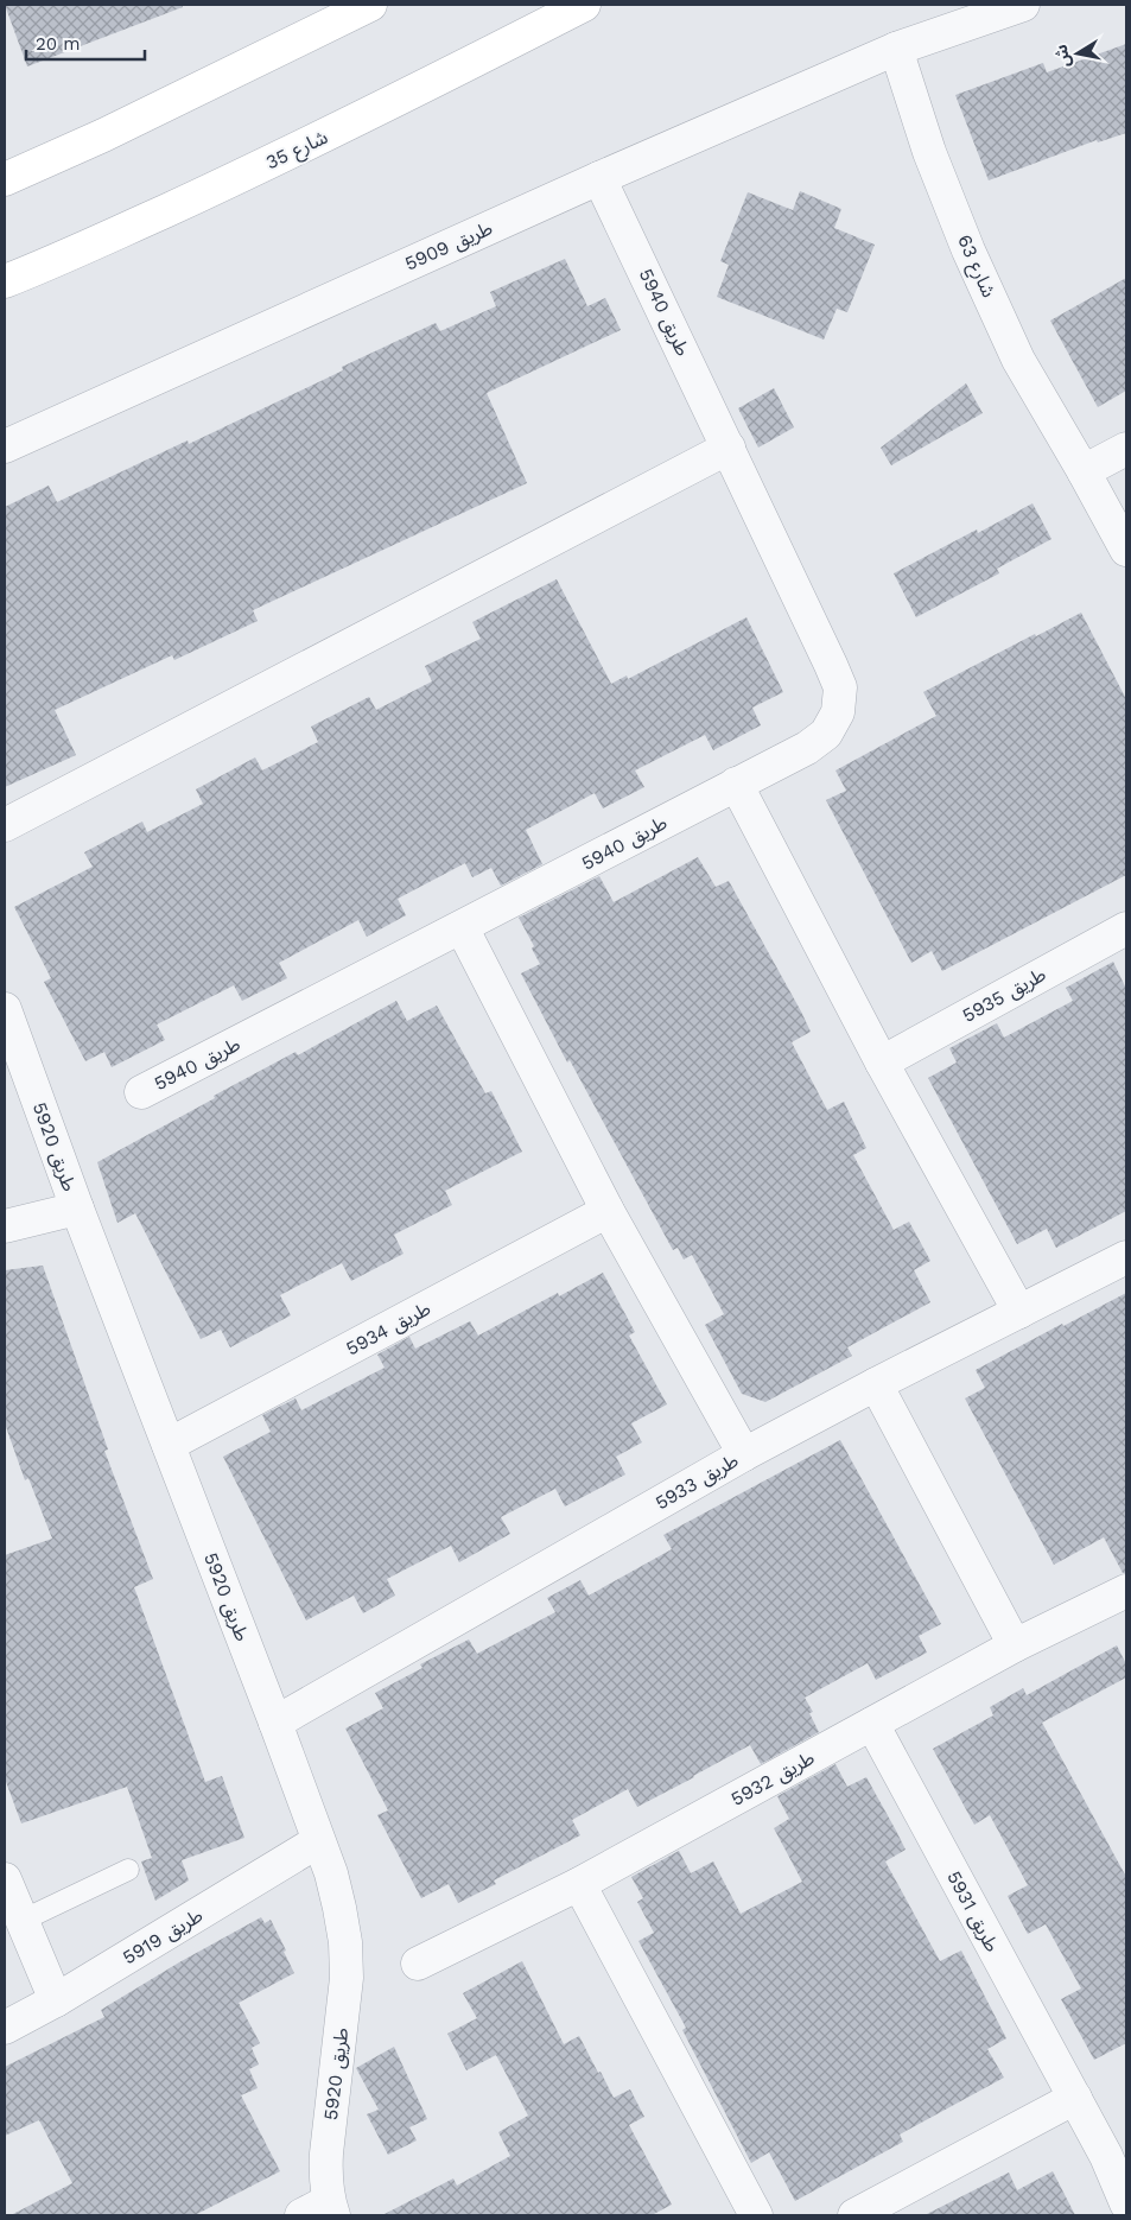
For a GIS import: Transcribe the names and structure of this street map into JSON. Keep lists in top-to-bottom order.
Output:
{
  "streets": {
    "main road": ["شارع 35"],
    "street": [
      "طريق 5909",
      "شارع 63",
      "طريق 5940",
      "طريق 5935",
      "طريق 5920",
      "طريق 5934",
      "طريق 5933",
      "طريق 5932",
      "طريق 5931",
      "طريق 5919"
    ]
  },
  "crossings": [
    ["طريق 5909", "شارع 63"],
    ["طريق 5909", "طريق 5940"],
    ["طريق 5920", "طريق 5934"],
    ["طريق 5920", "طريق 5933"],
    ["طريق 5920", "طريق 5919"],
    ["طريق 5932", "طريق 5931"]
  ],
  "scale_bar": "20 m",
  "north": "left"
}
